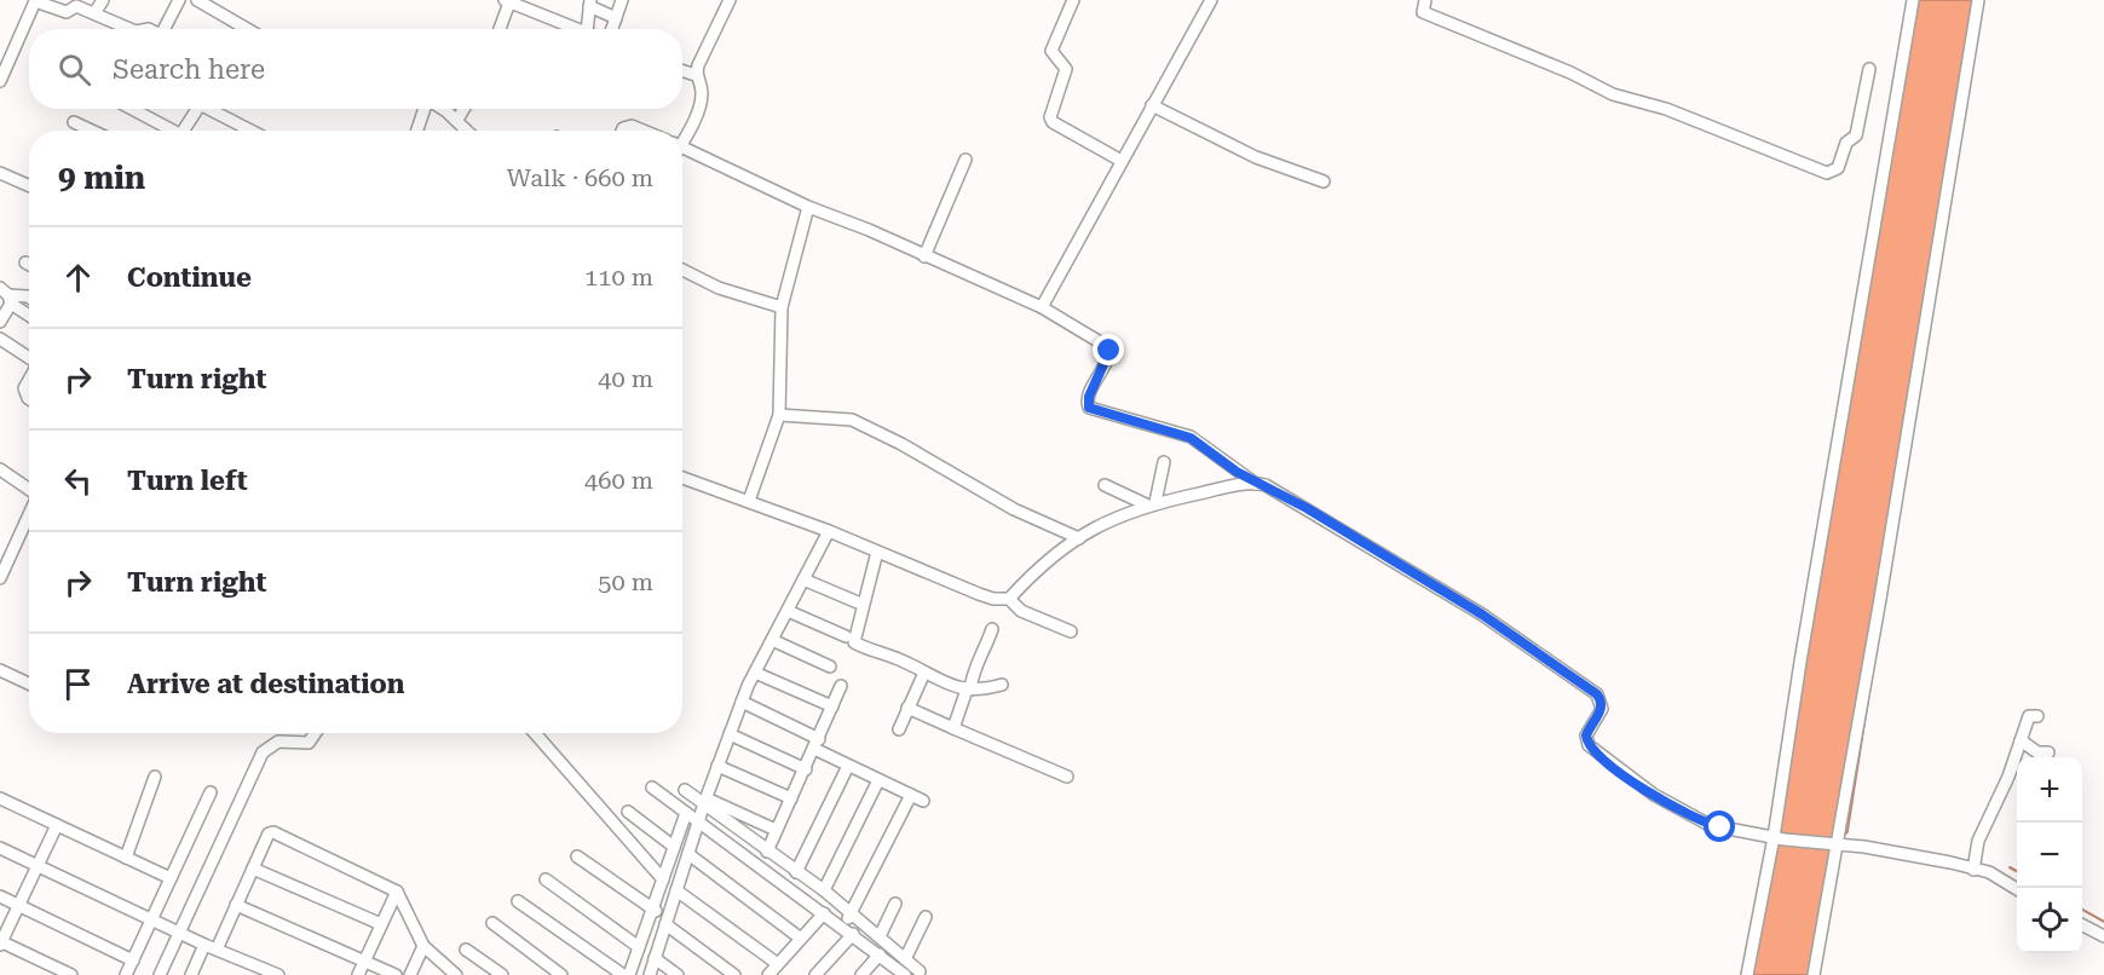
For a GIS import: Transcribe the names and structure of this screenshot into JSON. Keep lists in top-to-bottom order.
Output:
{
  "page": {
    "search": "Search here",
    "heading": ["9 min", "Walk · 660 m"],
    "list": [
      ["Continue", "110 m"],
      ["Turn right", "40 m"],
      ["Turn left", "460 m"],
      ["Turn right", "50 m"],
      "Arrive at destination"
    ],
    "map_buttons": ["+", "−"]
  }
}
